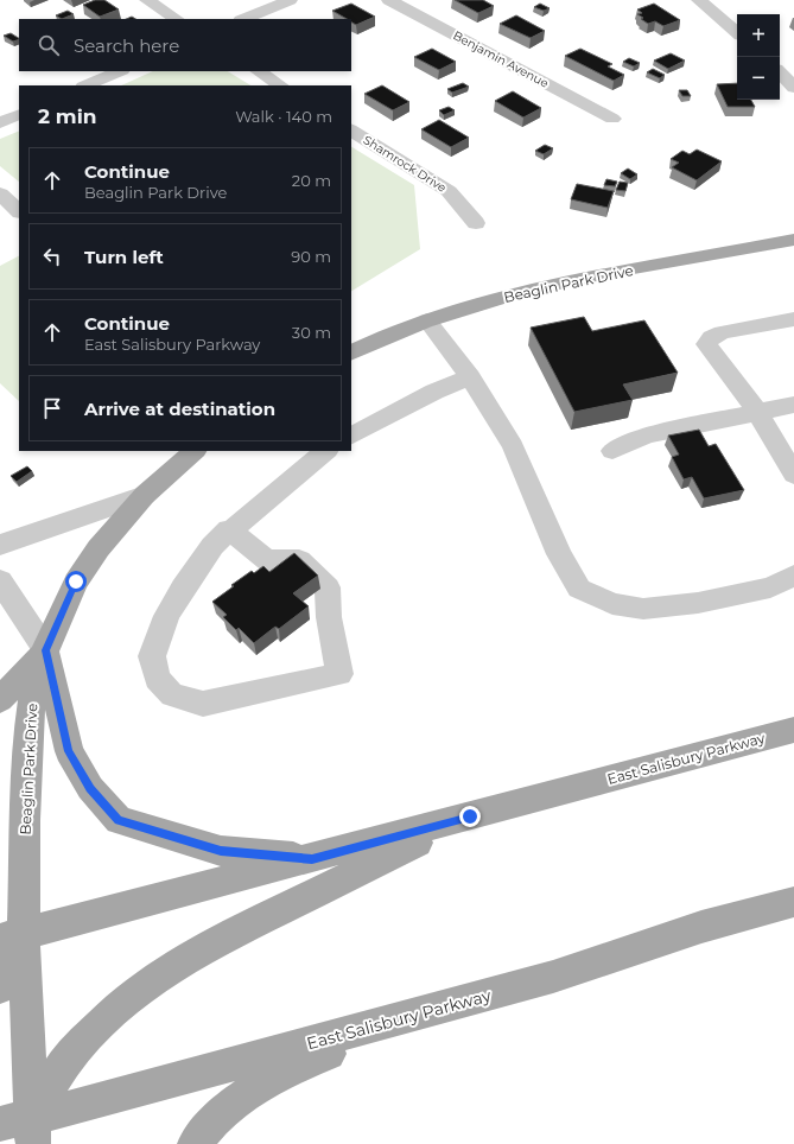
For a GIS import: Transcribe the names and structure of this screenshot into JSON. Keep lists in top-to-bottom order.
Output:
{
  "streets": {
    "main road": ["Beaglin Park Drive", "East Salisbury Parkway"],
    "street": ["Benjamin Avenue", "Shamrock Drive"]
  },
  "crossings": [
    ["Beaglin Park Drive", "East Salisbury Parkway"]
  ],
  "page": {
    "map_buttons": ["+", "−"],
    "search": "Search here",
    "heading": ["2 min", "Walk · 140 m"],
    "list": [
      ["Continue", "Beaglin Park Drive", "20 m"],
      ["Turn left", "90 m"],
      ["Continue", "East Salisbury Parkway", "30 m"],
      "Arrive at destination"
    ]
  }
}
